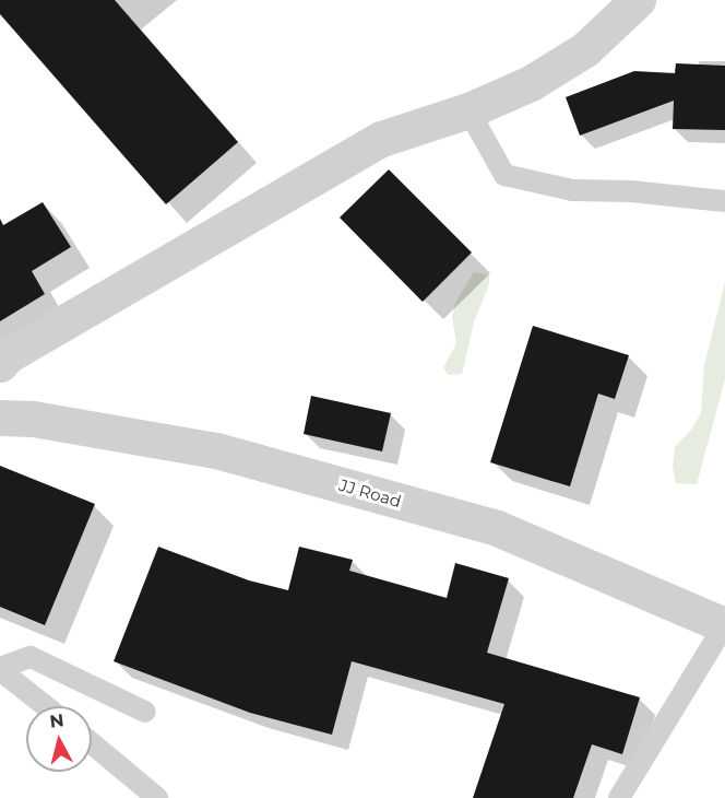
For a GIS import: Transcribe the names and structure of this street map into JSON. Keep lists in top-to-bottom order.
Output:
{
  "streets": {
    "street": ["JJ Road"]
  },
  "north": "top"
}
